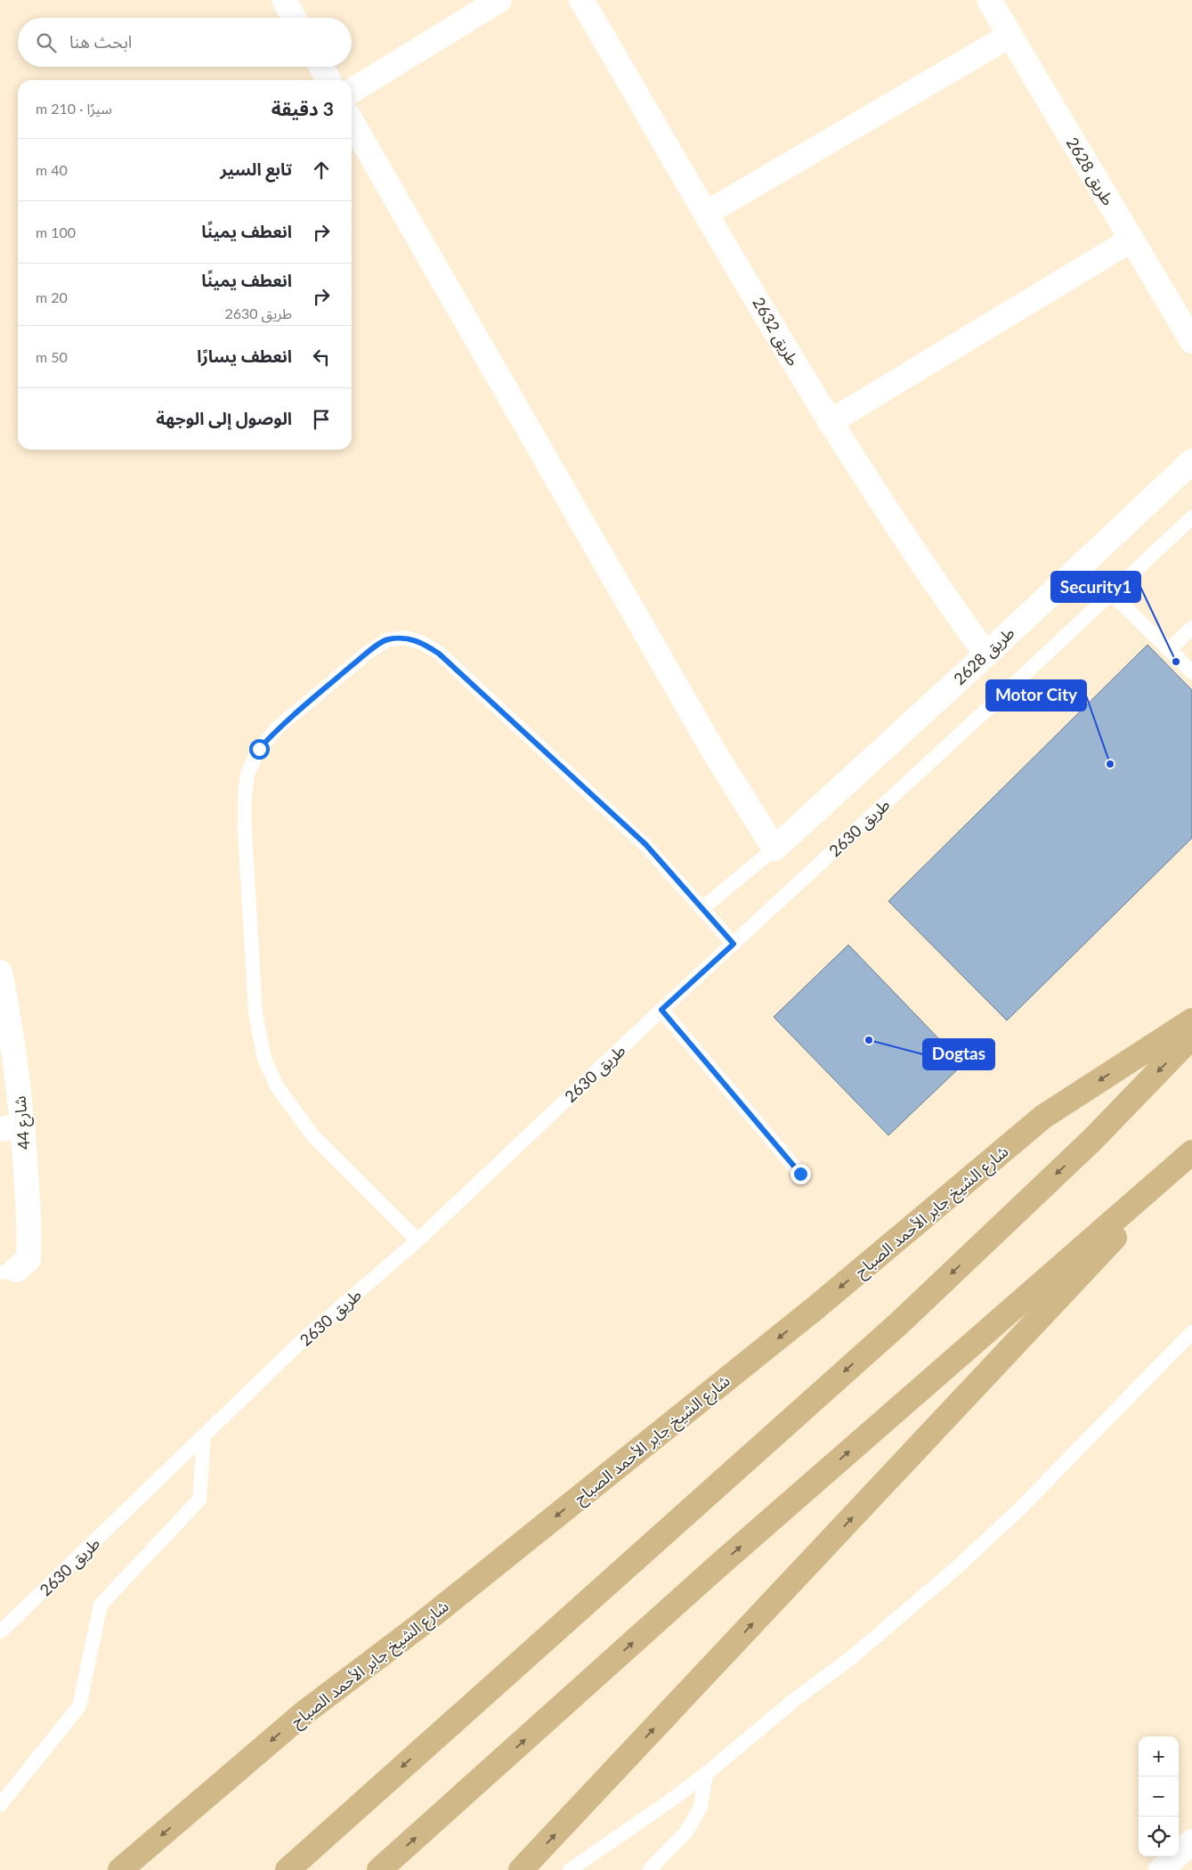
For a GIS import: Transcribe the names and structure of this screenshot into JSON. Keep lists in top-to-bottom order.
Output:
{
  "streets": {
    "main road": ["شارع الشيخ جابر الأحمد الصباح"],
    "street": ["طريق 2628", "طريق 2632", "شارع 44"],
    "lane": ["طريق 2630"]
  },
  "crossings": [
    ["طريق 2628", "طريق 2632"]
  ],
  "places": ["Security1", "Motor City", "Dogtas"],
  "page": {
    "search": "ابحث هنا",
    "heading": ["3 دقيقة", "سيرًا · 210 m"],
    "list": [
      ["تابع السير", "40 m"],
      ["انعطف يمينًا", "100 m"],
      ["انعطف يمينًا", "طريق 2630", "20 m"],
      ["انعطف يسارًا", "50 m"],
      "الوصول إلى الوجهة"
    ],
    "map_buttons": ["+", "−"]
  }
}
